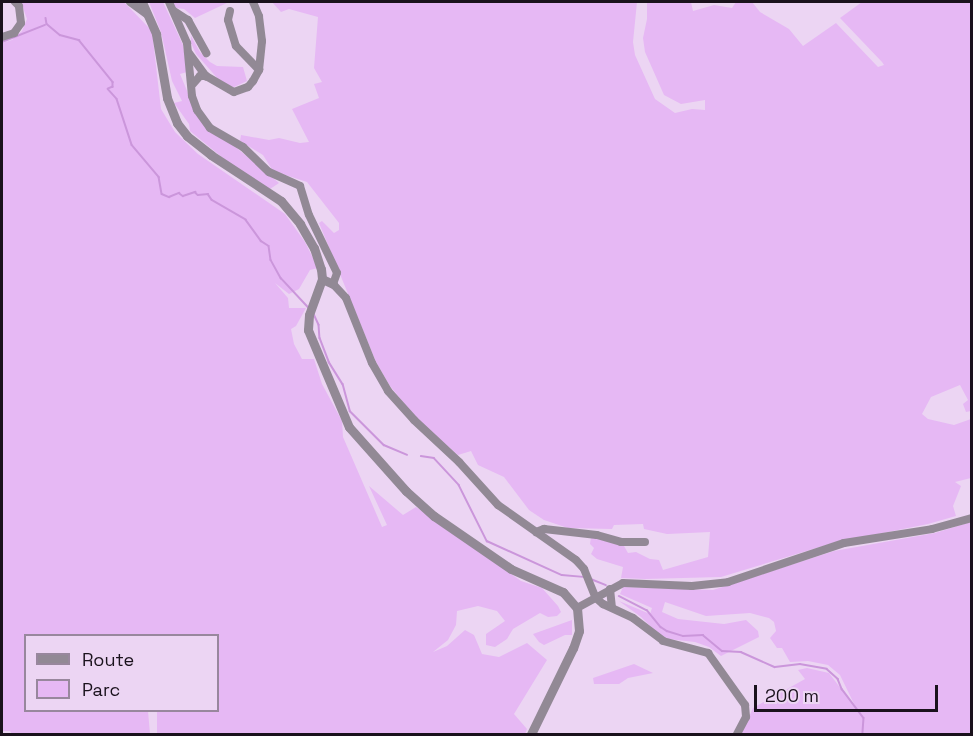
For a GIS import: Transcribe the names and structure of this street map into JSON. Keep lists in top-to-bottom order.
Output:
{
  "legend": ["Route", "Parc"],
  "scale_bar": "200 m"
}
